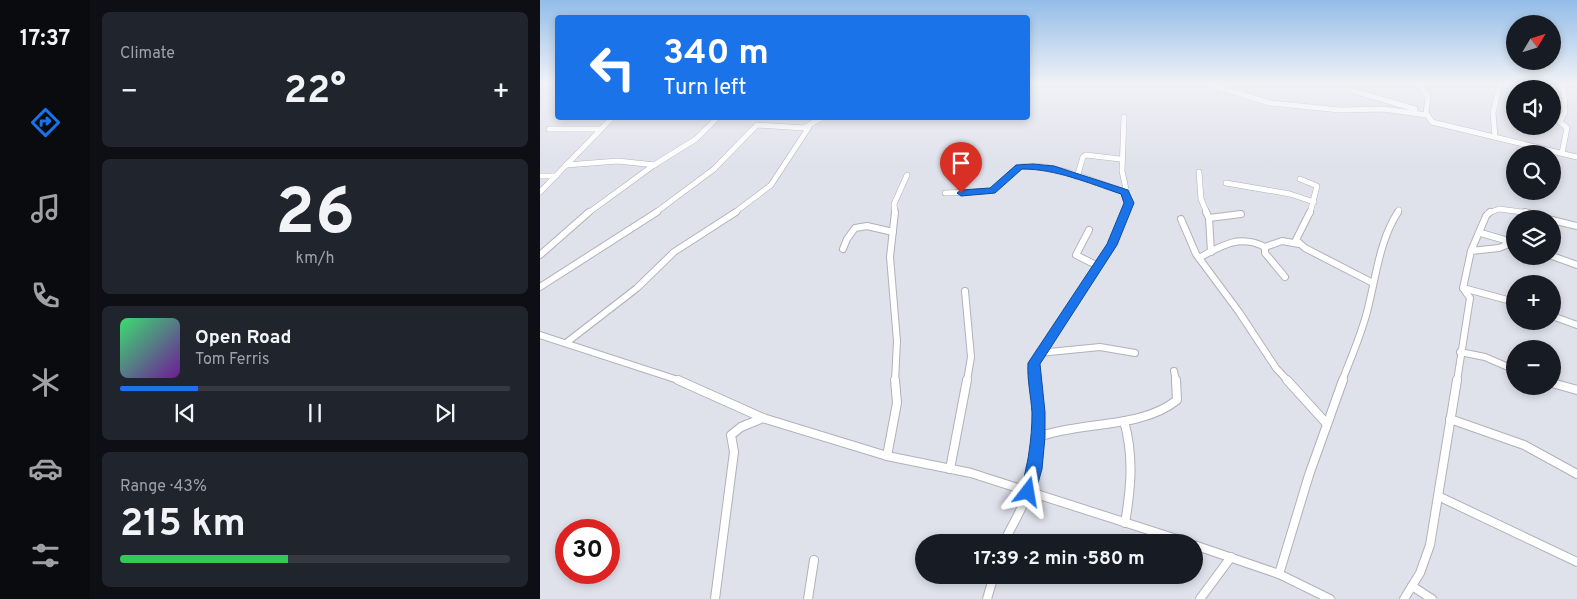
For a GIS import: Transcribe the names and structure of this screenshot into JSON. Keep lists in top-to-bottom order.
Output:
{
  "north": "top right",
  "page": {
    "tabs": "17:37",
    "tile": [
      "Climate",
      ["26", "km/h"],
      ["Range · 43%", "215 km"]
    ],
    "map_buttons": ["+", "−"],
    "turn": ["340 m", "Turn left"],
    "heat": ["−", "22°", "+"],
    "song": ["Open Road", "Tom Ferris"],
    "limit": "30",
    "trip": "17:39 · 2 min · 580 m"
  }
}
